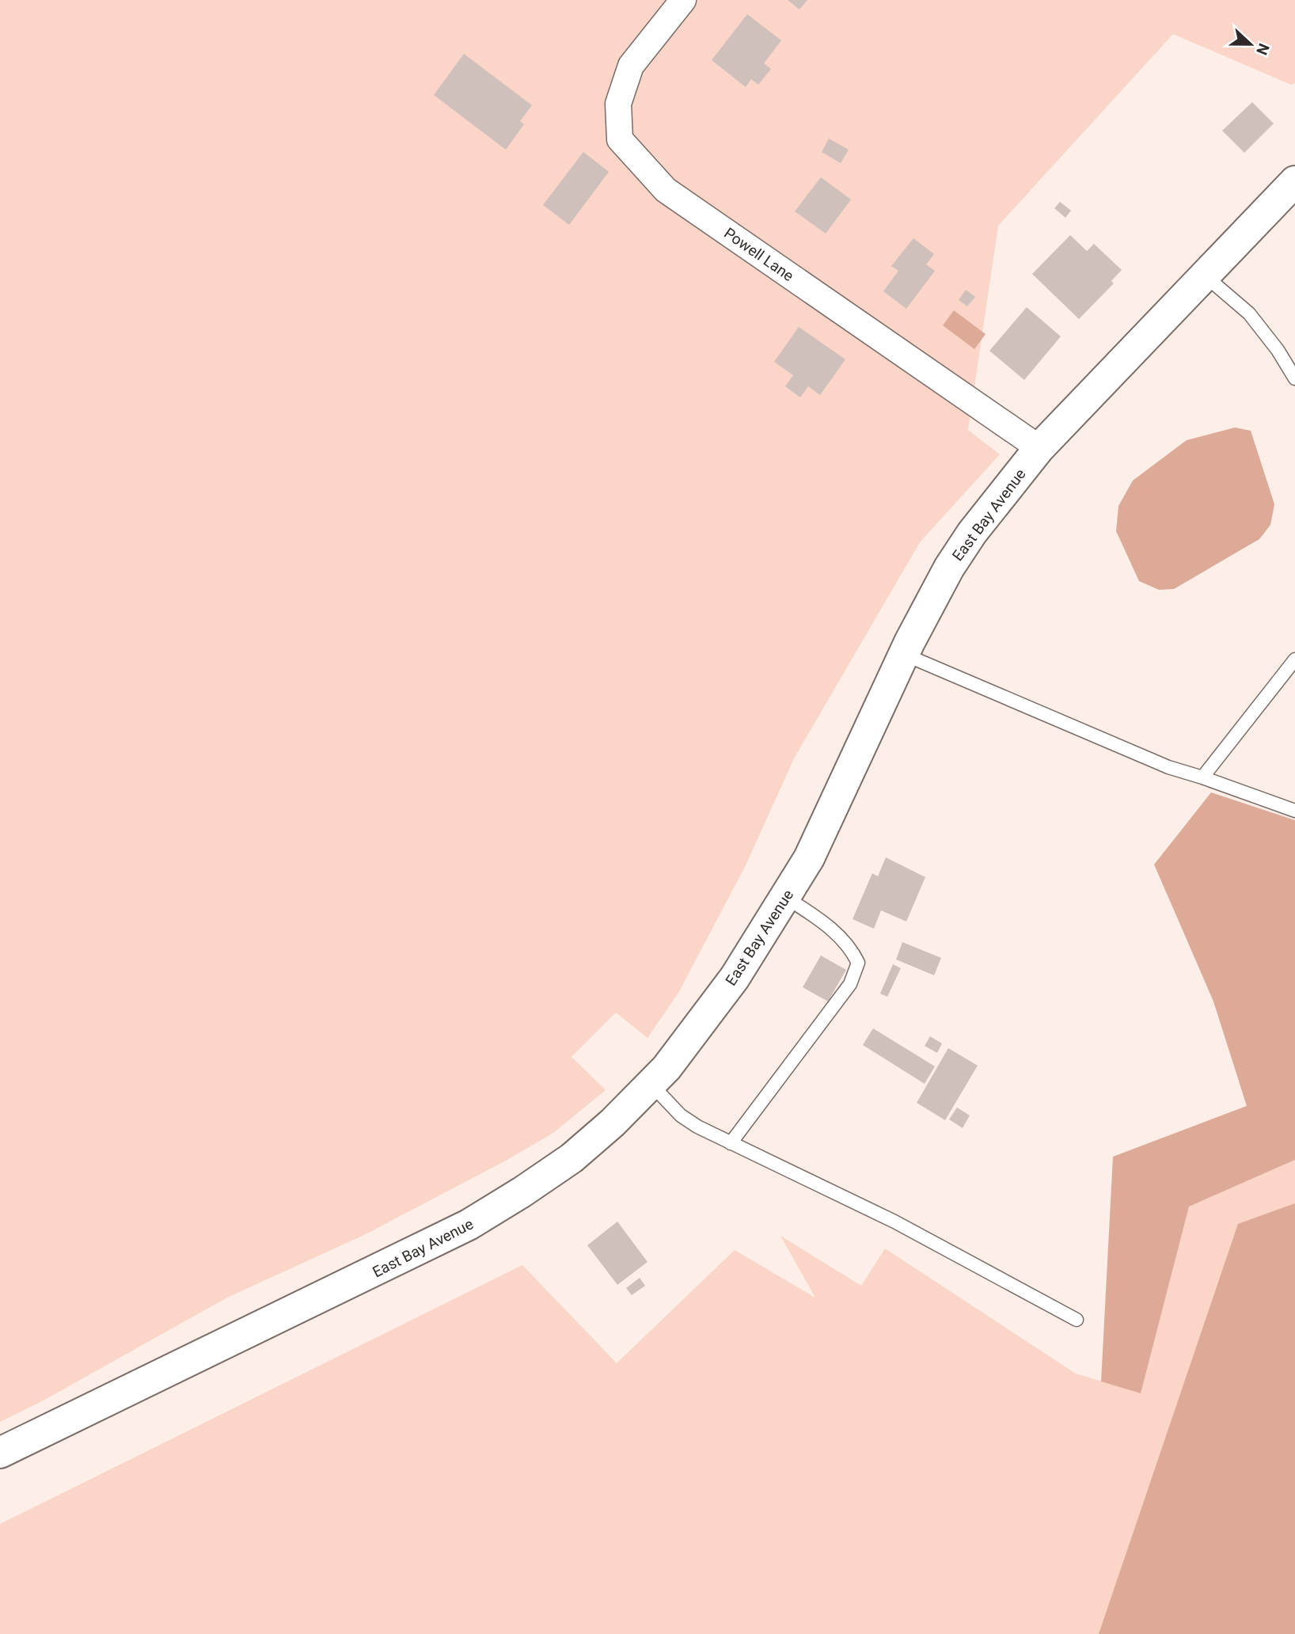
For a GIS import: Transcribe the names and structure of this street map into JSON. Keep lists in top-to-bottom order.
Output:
{
  "streets": {
    "street": ["Powell Lane", "East Bay Avenue"]
  },
  "crossings": [
    ["Powell Lane", "East Bay Avenue"]
  ],
  "north": "right"
}
